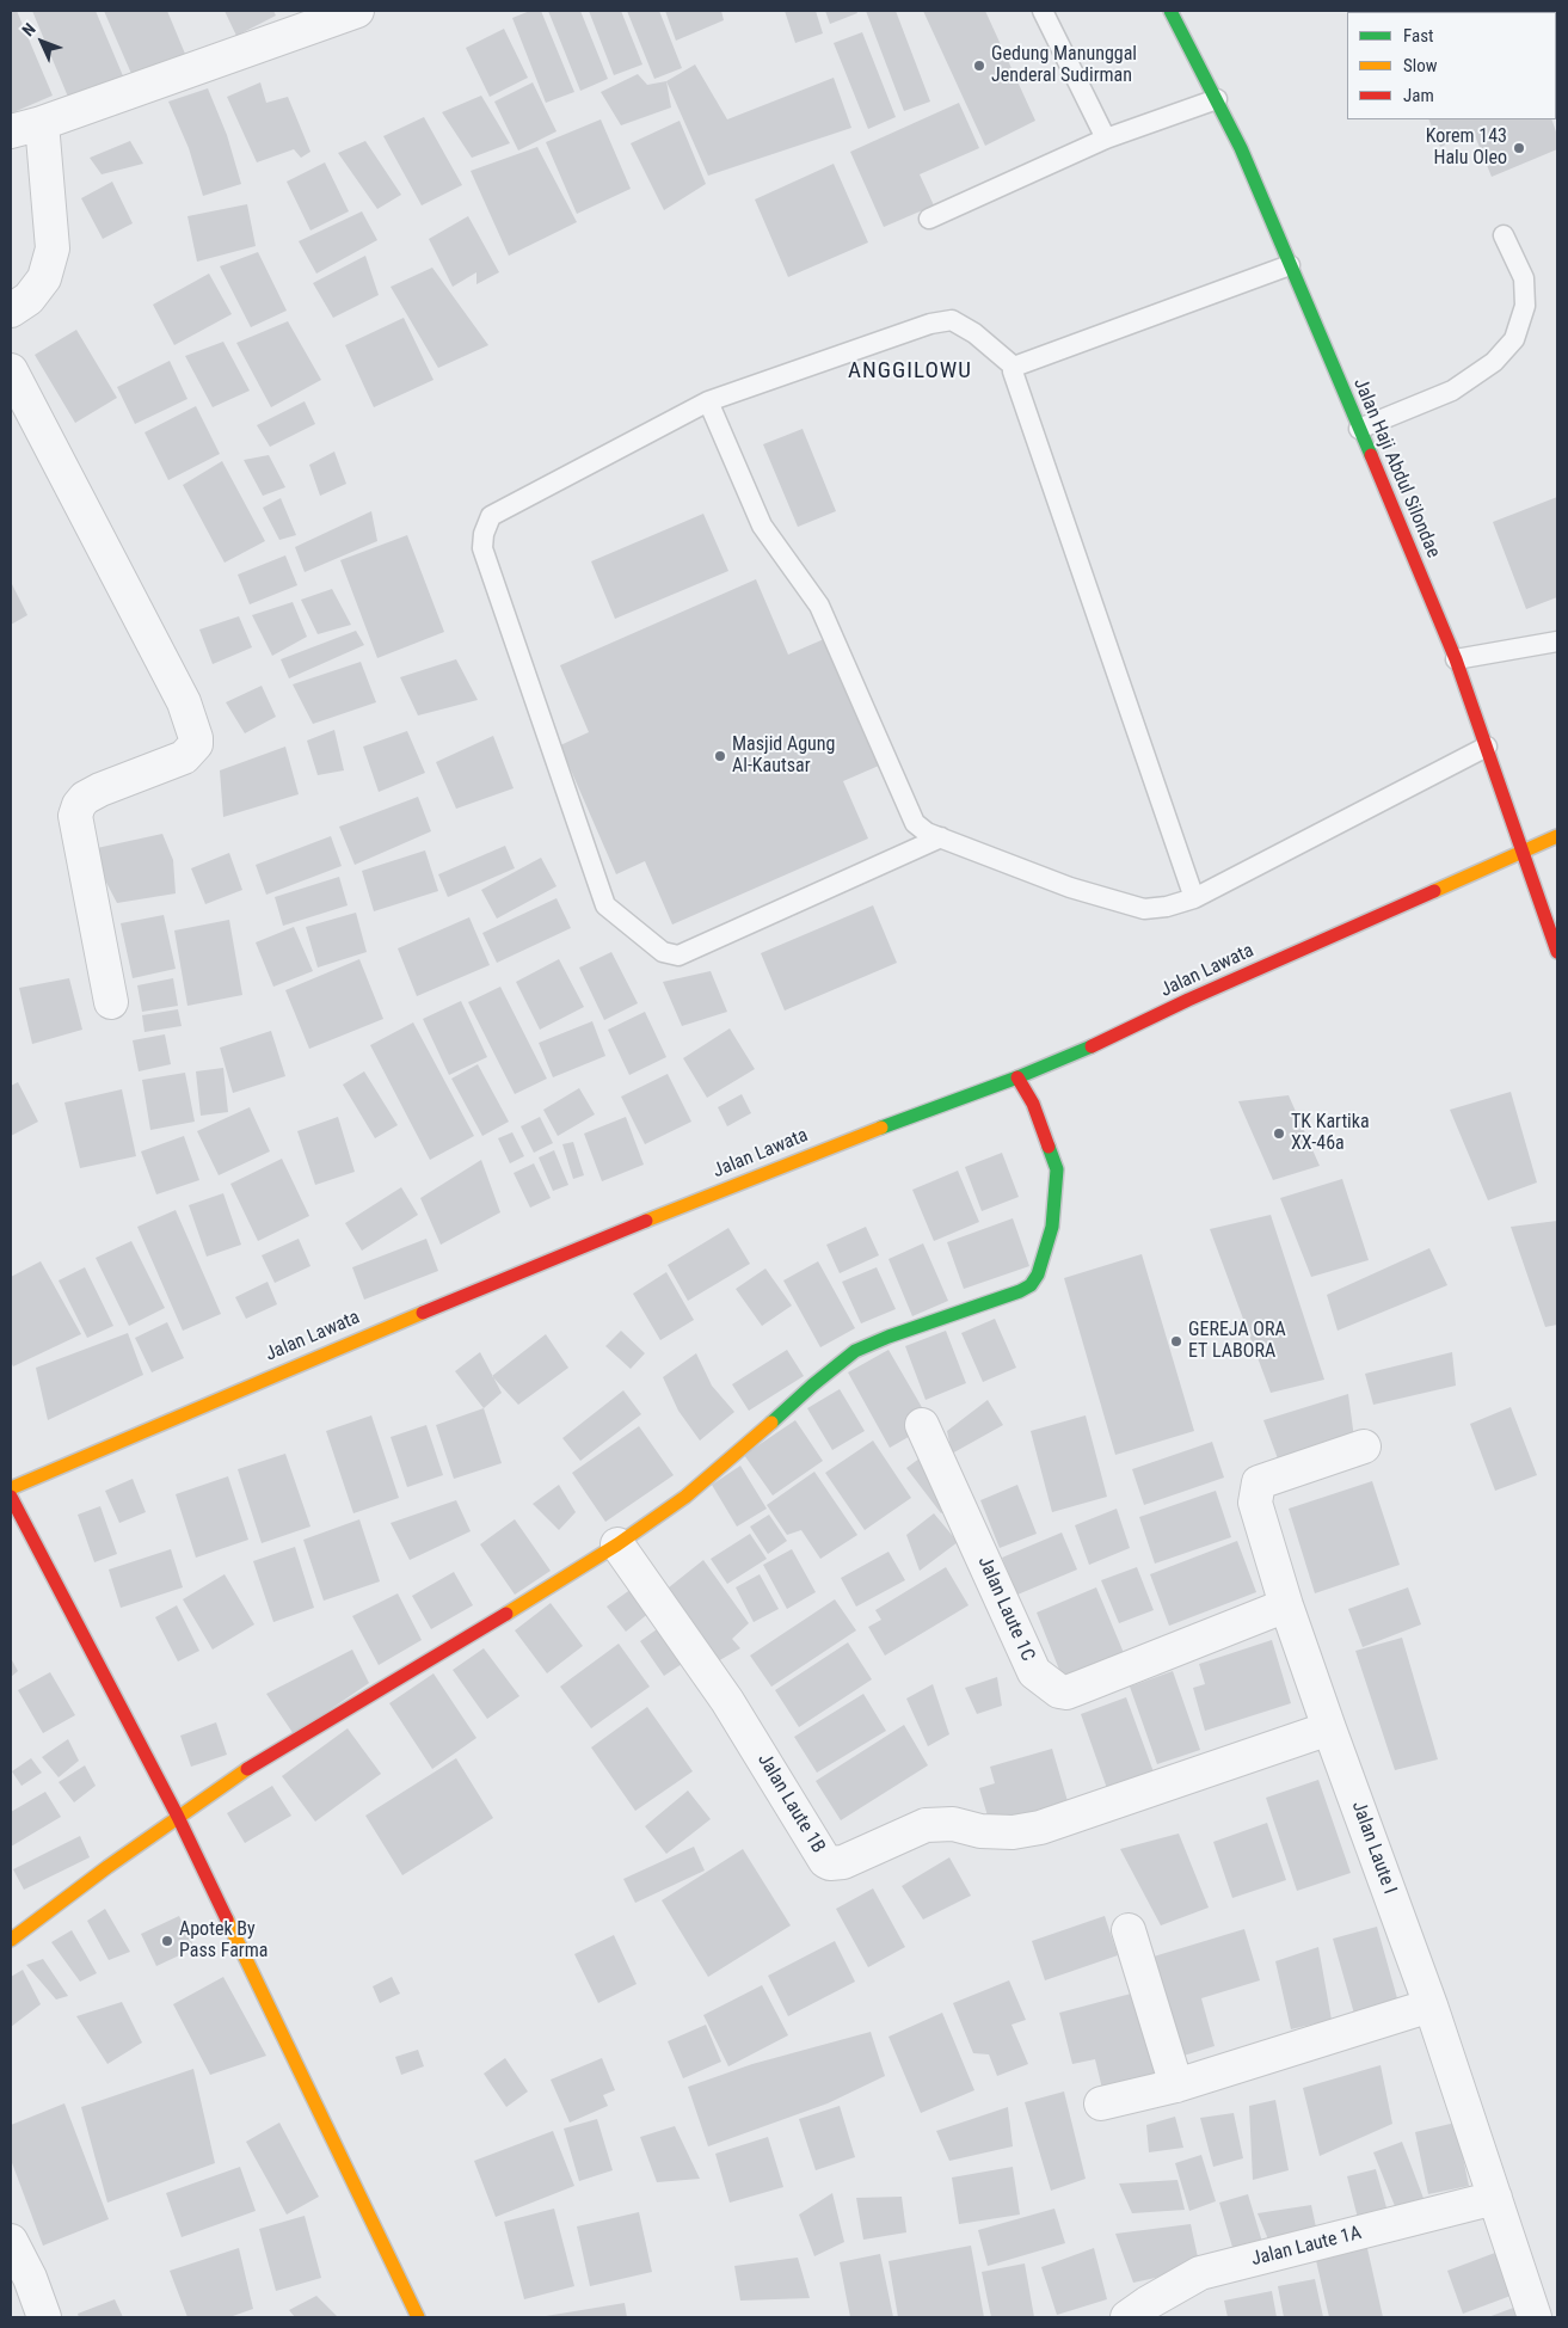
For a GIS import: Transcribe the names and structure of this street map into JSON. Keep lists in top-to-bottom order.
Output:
{
  "streets": {
    "main road": ["Jalan Haji Abdul Silondae", "Jalan Lawata"],
    "street": [
      "Jalan Laute 1C",
      "Jalan Laute 1B",
      "Jalan Laute I",
      "Jalan Laute 1A"
    ]
  },
  "crossings": [
    ["Jalan Haji Abdul Silondae", "Jalan Lawata"],
    ["Jalan Laute 1C", "Jalan Laute I"],
    ["Jalan Laute 1B", "Jalan Laute I"],
    ["Jalan Laute I", "Jalan Laute 1A"]
  ],
  "districts": ["ANGGILOWU"],
  "places": [
    "Gedung Manunggal Jenderal Sudirman",
    "Korem 143 Halu Oleo",
    "Masjid Agung Al-Kautsar",
    "TK Kartika XX-46a",
    "GEREJA ORA ET LABORA",
    "Apotek By Pass Farma"
  ],
  "legend": ["Fast", "Slow", "Jam"],
  "north": "top left"
}
